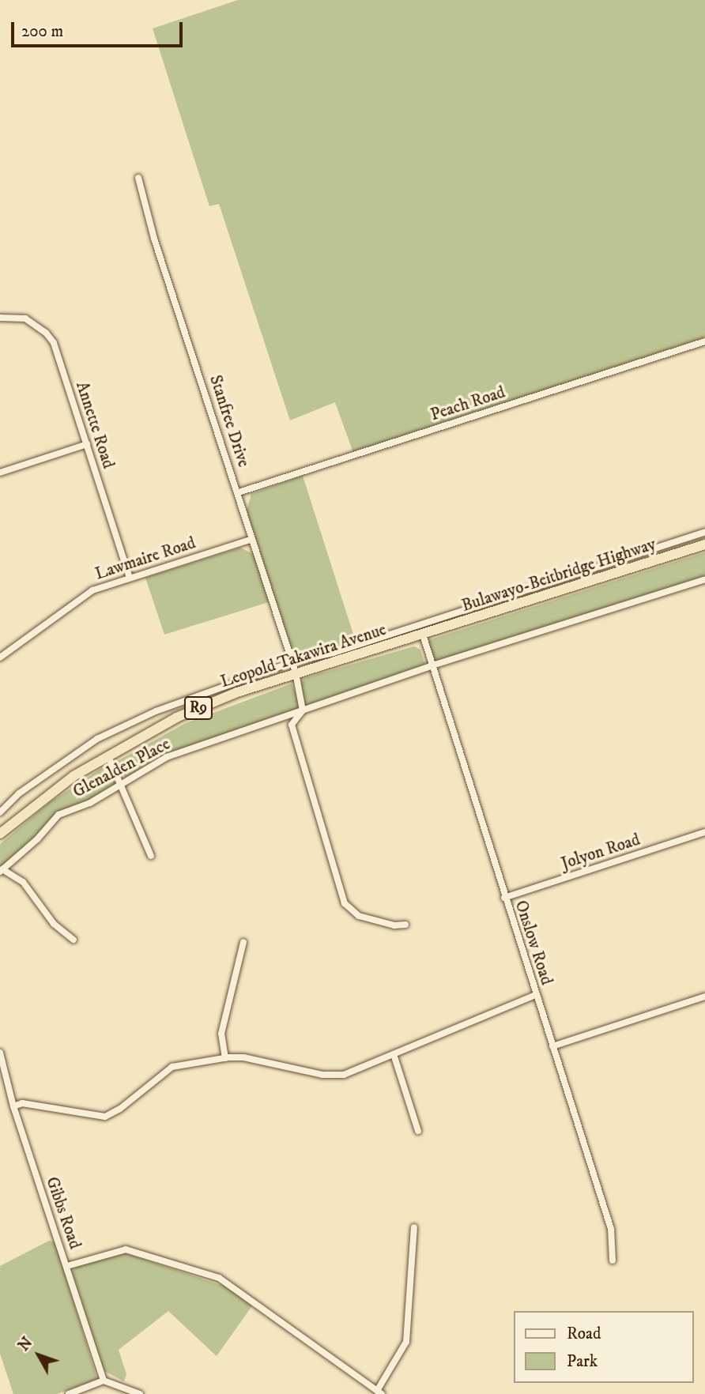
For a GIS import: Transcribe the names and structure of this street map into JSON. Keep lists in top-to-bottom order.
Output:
{
  "streets": {
    "highway": ["Bulawayo-Beitbridge Highway", "Leopold Takawira Avenue", "R9"],
    "street": [
      "Peach Road",
      "Stanfree Drive",
      "Annette Road",
      "Lawmaire Road",
      "Glenalden Place",
      "Jolyon Road",
      "Onslow Road",
      "Gibbs Road"
    ]
  },
  "crossings": [
    ["Peach Road", "Stanfree Drive"],
    ["Stanfree Drive", "Lawmaire Road"],
    ["Stanfree Drive", "Leopold Takawira Avenue"],
    ["Stanfree Drive", "Glenalden Place"],
    ["Annette Road", "Lawmaire Road"],
    ["Bulawayo-Beitbridge Highway", "Leopold Takawira Avenue"],
    ["Bulawayo-Beitbridge Highway", "Onslow Road"],
    ["Leopold Takawira Avenue", "Onslow Road"],
    ["Glenalden Place", "Onslow Road"],
    ["Jolyon Road", "Onslow Road"]
  ],
  "legend": ["Road", "Park"],
  "scale_bar": "200 m",
  "north": "top left"
}
